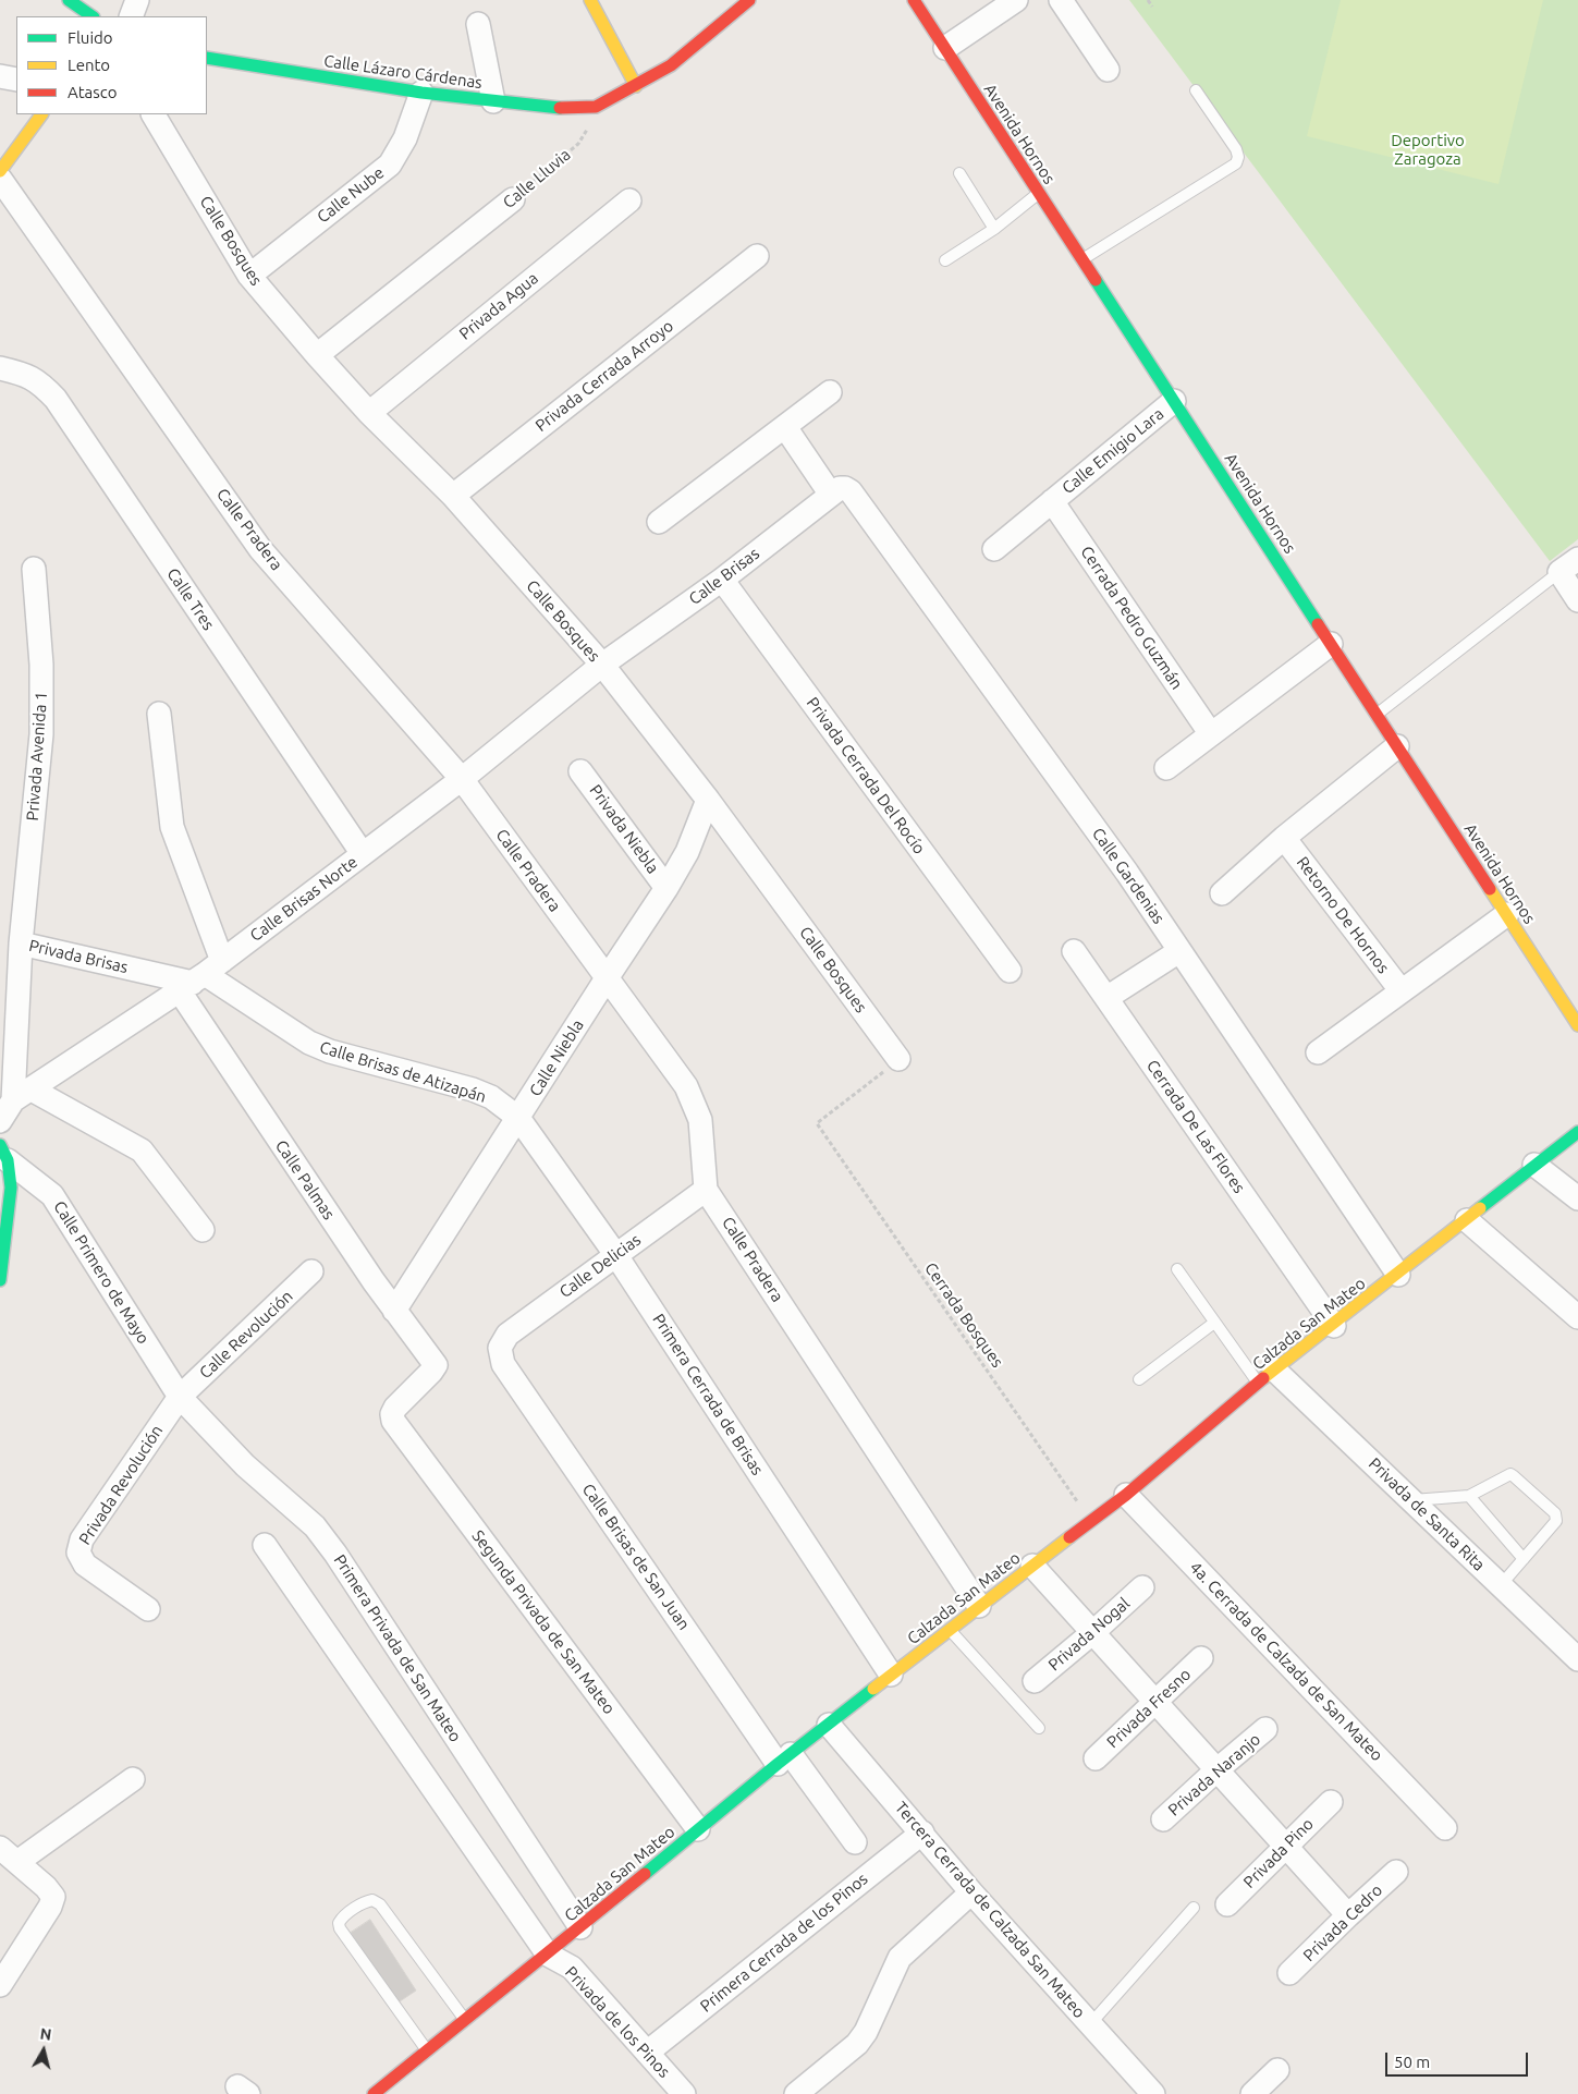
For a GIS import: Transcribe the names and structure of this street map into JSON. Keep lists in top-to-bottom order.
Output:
{
  "streets": {
    "street": [
      "Calle Lázaro Cárdenas",
      "Avenida Hornos",
      "Calle Lluvia",
      "Calle Nube",
      "Calle Bosques",
      "Privada Agua",
      "Privada Cerrada Arroyo",
      "Calle Emigio Lara",
      "Calle Pradera",
      "Calle Brisas",
      "Calle Tres",
      "Cerrada Pedro Guzmán",
      "Privada Avenida 1",
      "Privada Cerrada Del Rocío",
      "Privada Niebla",
      "Calle Gardenias",
      "Calle Brisas Norte",
      "Retorno De Hornos",
      "Privada Brisas",
      "Calle Niebla",
      "Calle Brisas de Atizapán",
      "Cerrada De Las Flores",
      "Calle Palmas",
      "Calle Delicias",
      "Calle Primero de Mayo",
      "Calzada San Mateo",
      "Calle Revolución",
      "Primera Cerrada de Brisas",
      "Privada Revolución",
      "Privada de Santa Rita",
      "Calle Brisas de San Juan",
      "Segunda Privada de San Mateo",
      "Privada Nogal",
      "Primera Privada de San Mateo",
      "4a. Cerrada de Calzada de San Mateo",
      "Privada Fresno",
      "Privada Naranjo",
      "Privada Pino",
      "Tercera Cerrada de Calzada San Mateo",
      "Privada Cedro",
      "Primera Cerrada de los Pinos",
      "Privada de los Pinos"
    ],
    "path": ["Cerrada Bosques"]
  },
  "crossings": [
    ["Calle Lázaro Cárdenas", "Calle Lluvia"],
    ["Calle Lázaro Cárdenas", "Calle Nube"],
    ["Avenida Hornos", "Calle Emigio Lara"],
    ["Calle Lluvia", "Calle Bosques"],
    ["Calle Nube", "Calle Bosques"],
    ["Calle Bosques", "Privada Agua"],
    ["Calle Bosques", "Privada Cerrada Arroyo"],
    ["Calle Bosques", "Calle Brisas"],
    ["Calle Bosques", "Calle Brisas Norte"],
    ["Calle Bosques", "Calle Niebla"],
    ["Calle Bosques", "Cerrada Bosques"],
    ["Calle Emigio Lara", "Cerrada Pedro Guzmán"],
    ["Calle Pradera", "Calle Brisas Norte"],
    ["Calle Pradera", "Calle Niebla"],
    ["Calle Pradera", "Calle Delicias"],
    ["Calle Pradera", "Calzada San Mateo"],
    ["Calle Brisas", "Privada Cerrada Del Rocío"],
    ["Calle Brisas", "Calle Gardenias"],
    ["Calle Brisas", "Calle Brisas Norte"],
    ["Calle Tres", "Calle Brisas Norte"],
    ["Privada Avenida 1", "Privada Brisas"],
    ["Privada Niebla", "Calle Niebla"],
    ["Calle Gardenias", "Calzada San Mateo"],
    ["Calle Brisas Norte", "Privada Brisas"],
    ["Calle Brisas Norte", "Calle Brisas de Atizapán"],
    ["Calle Brisas Norte", "Calle Palmas"],
    ["Privada Brisas", "Calle Brisas de Atizapán"],
    ["Privada Brisas", "Calle Palmas"],
    ["Calle Niebla", "Calle Brisas de Atizapán"],
    ["Calle Niebla", "Calle Palmas"],
    ["Calle Niebla", "Primera Cerrada de Brisas"],
    ["Calle Brisas de Atizapán", "Calle Palmas"],
    ["Calle Brisas de Atizapán", "Primera Cerrada de Brisas"],
    ["Cerrada De Las Flores", "Calzada San Mateo"],
    ["Calle Palmas", "Segunda Privada de San Mateo"],
    ["Calle Delicias", "Primera Cerrada de Brisas"],
    ["Calle Delicias", "Calle Brisas de San Juan"],
    ["Calle Primero de Mayo", "Calle Revolución"],
    ["Calle Primero de Mayo", "Privada Revolución"],
    ["Calle Primero de Mayo", "Primera Privada de San Mateo"],
    ["Cerrada Bosques", "Calzada San Mateo"],
    ["Calzada San Mateo", "Primera Cerrada de Brisas"],
    ["Calzada San Mateo", "Privada de Santa Rita"],
    ["Calzada San Mateo", "Calle Brisas de San Juan"],
    ["Calzada San Mateo", "Segunda Privada de San Mateo"],
    ["Calzada San Mateo", "Primera Privada de San Mateo"],
    ["Calzada San Mateo", "4a. Cerrada de Calzada de San Mateo"],
    ["Calzada San Mateo", "Tercera Cerrada de Calzada San Mateo"],
    ["Calzada San Mateo", "Privada de los Pinos"],
    ["Calle Revolución", "Privada Revolución"],
    ["Calle Revolución", "Primera Privada de San Mateo"],
    ["Privada Revolución", "Primera Privada de San Mateo"],
    ["Tercera Cerrada de Calzada San Mateo", "Primera Cerrada de los Pinos"],
    ["Primera Cerrada de los Pinos", "Privada de los Pinos"]
  ],
  "parks": ["Deportivo Zaragoza"],
  "legend": ["Fluido", "Lento", "Atasco"],
  "scale_bar": "50 m",
  "north": "top"
}
